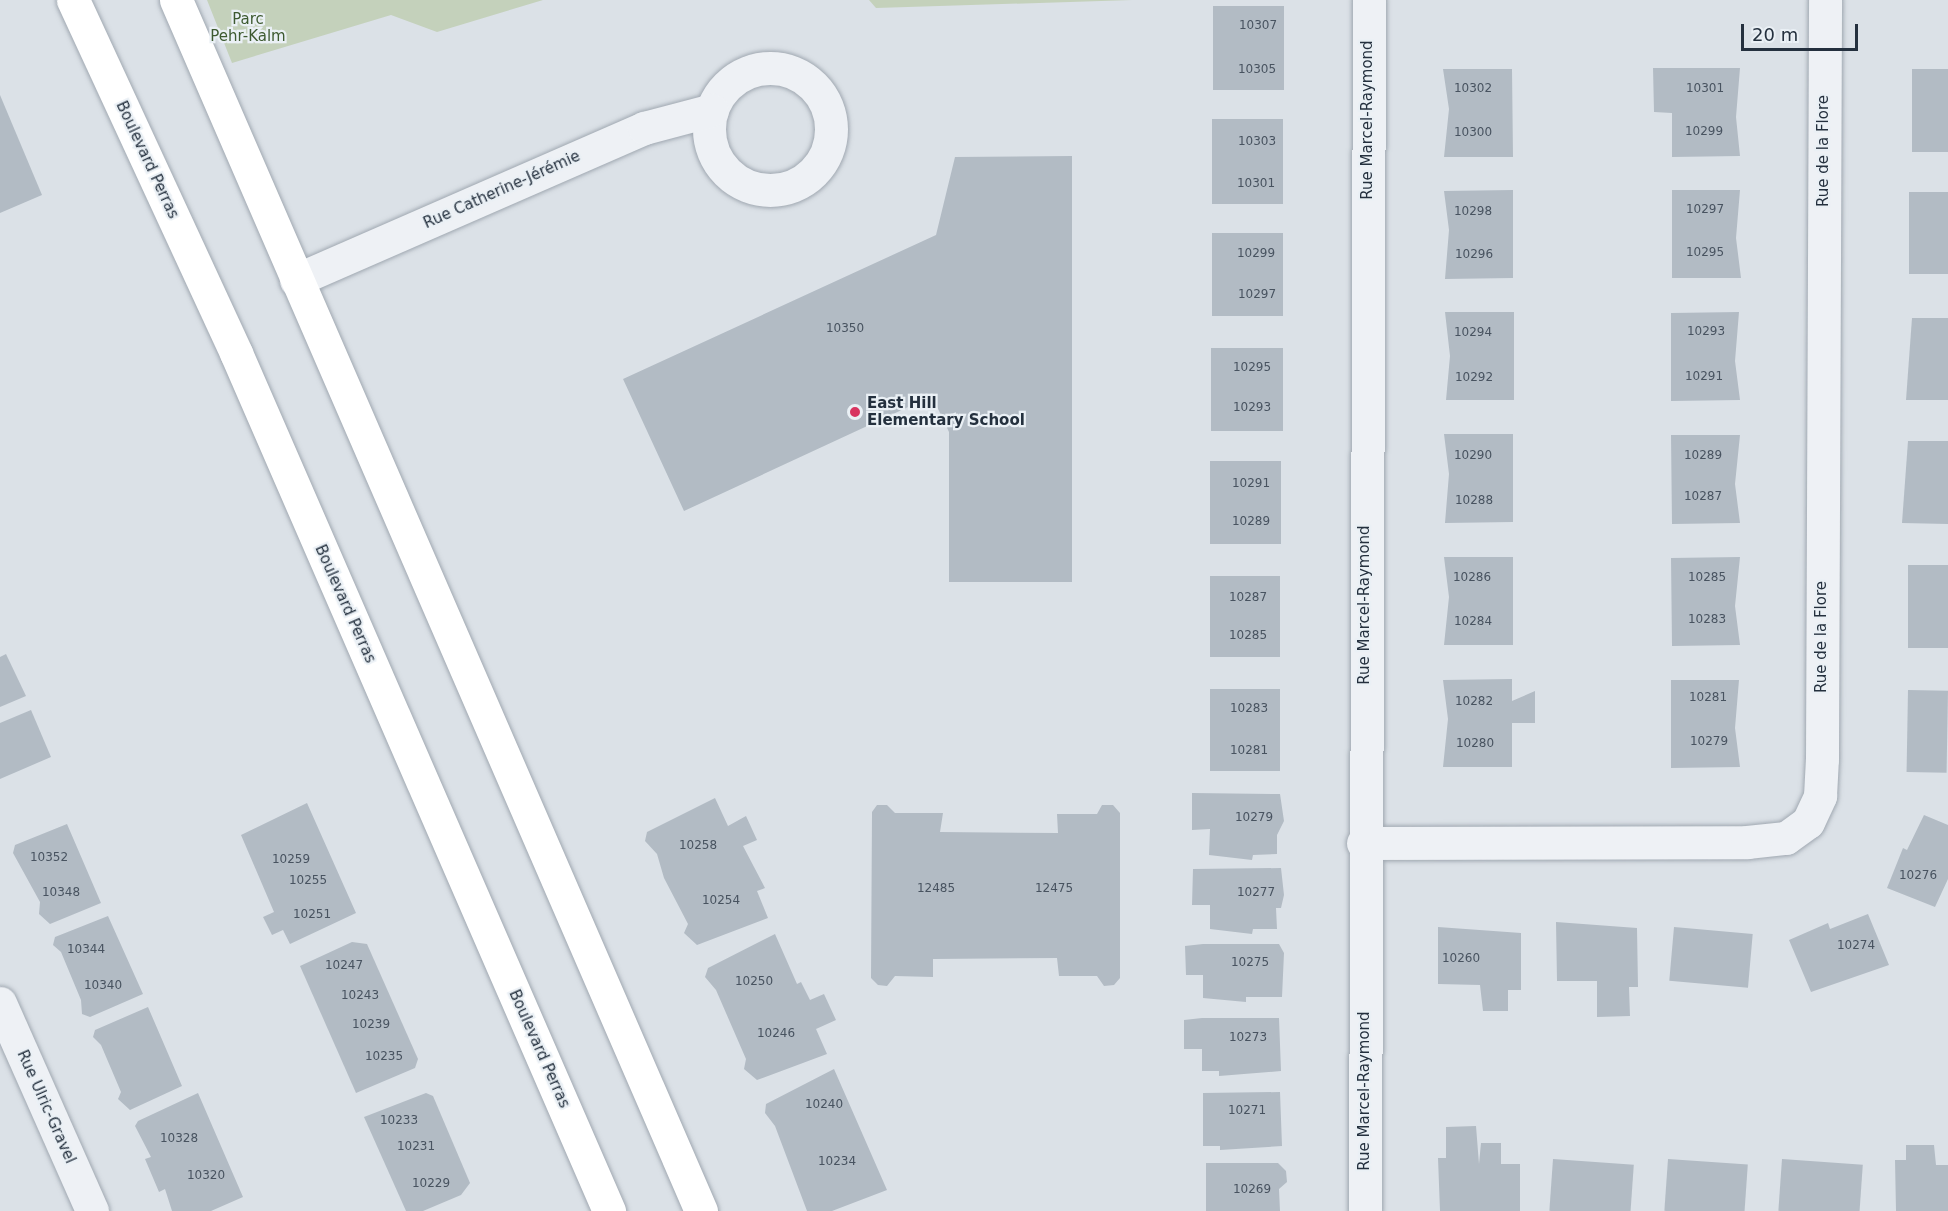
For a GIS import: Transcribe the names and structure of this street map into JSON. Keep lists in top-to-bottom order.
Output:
{
  "streets": {
    "main road": ["Boulevard Perras"],
    "street": [
      "Rue Marcel-Raymond",
      "Rue de la Flore",
      "Rue Catherine-Jérémie",
      "Rue Ulric-Gravel"
    ]
  },
  "crossings": [
    ["Rue Marcel-Raymond", "Rue de la Flore"]
  ],
  "parks": ["Parc Pehr-Kalm"],
  "places": ["East Hill Elementary School"],
  "house_numbers": [
    "10307",
    "10305",
    "10302",
    "10301",
    "10299",
    "10300",
    "10303",
    "10301",
    "10297",
    "10298",
    "10295",
    "10299",
    "10296",
    "10297",
    "10350",
    "10293",
    "10294",
    "10295",
    "10291",
    "10292",
    "10293",
    "10290",
    "10289",
    "10291",
    "10287",
    "10288",
    "10289",
    "10286",
    "10285",
    "10287",
    "10283",
    "10284",
    "10285",
    "10281",
    "10282",
    "10283",
    "10279",
    "10280",
    "10281",
    "10279",
    "10258",
    "10352",
    "10259",
    "10276",
    "10255",
    "12485",
    "12475",
    "10348",
    "10277",
    "10254",
    "10251",
    "10274",
    "10344",
    "10260",
    "10275",
    "10247",
    "10250",
    "10340",
    "10243",
    "10239",
    "10246",
    "10273",
    "10235",
    "10240",
    "10271",
    "10233",
    "10328",
    "10231",
    "10234",
    "10320",
    "10229",
    "10269"
  ],
  "scale_bar": "20 m"
}
